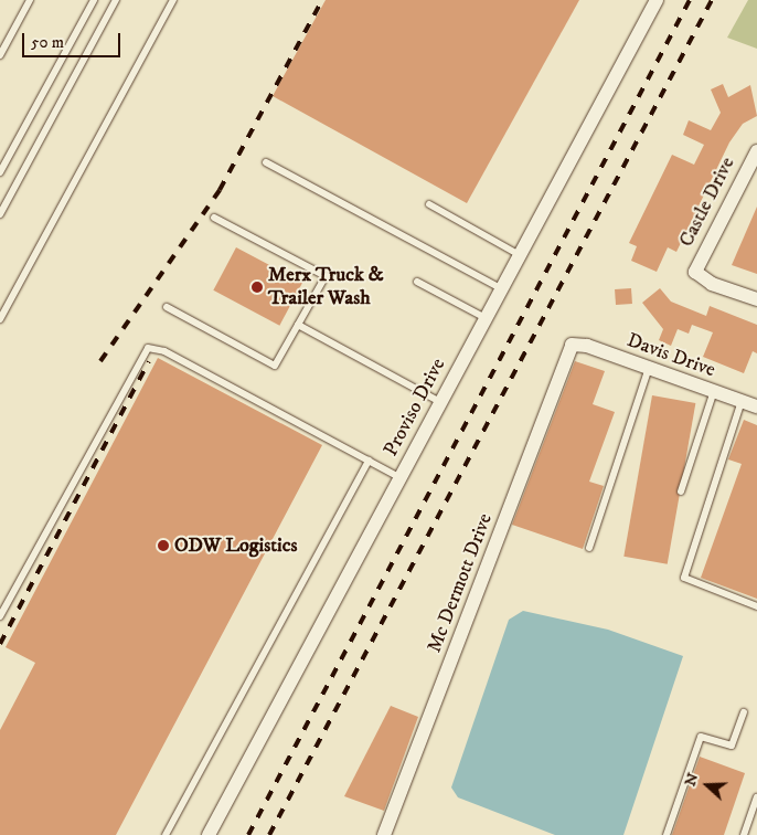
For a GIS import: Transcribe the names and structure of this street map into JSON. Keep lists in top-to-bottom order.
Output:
{
  "streets": {
    "street": [
      "Castle Drive",
      "Davis Drive",
      "Proviso Drive",
      "Mc Dermott Drive"
    ]
  },
  "crossings": [
    ["Davis Drive", "Mc Dermott Drive"]
  ],
  "places": ["Merx Truck & Trailer Wash", "ODW Logistics"],
  "scale_bar": "50 m",
  "north": "left"
}
